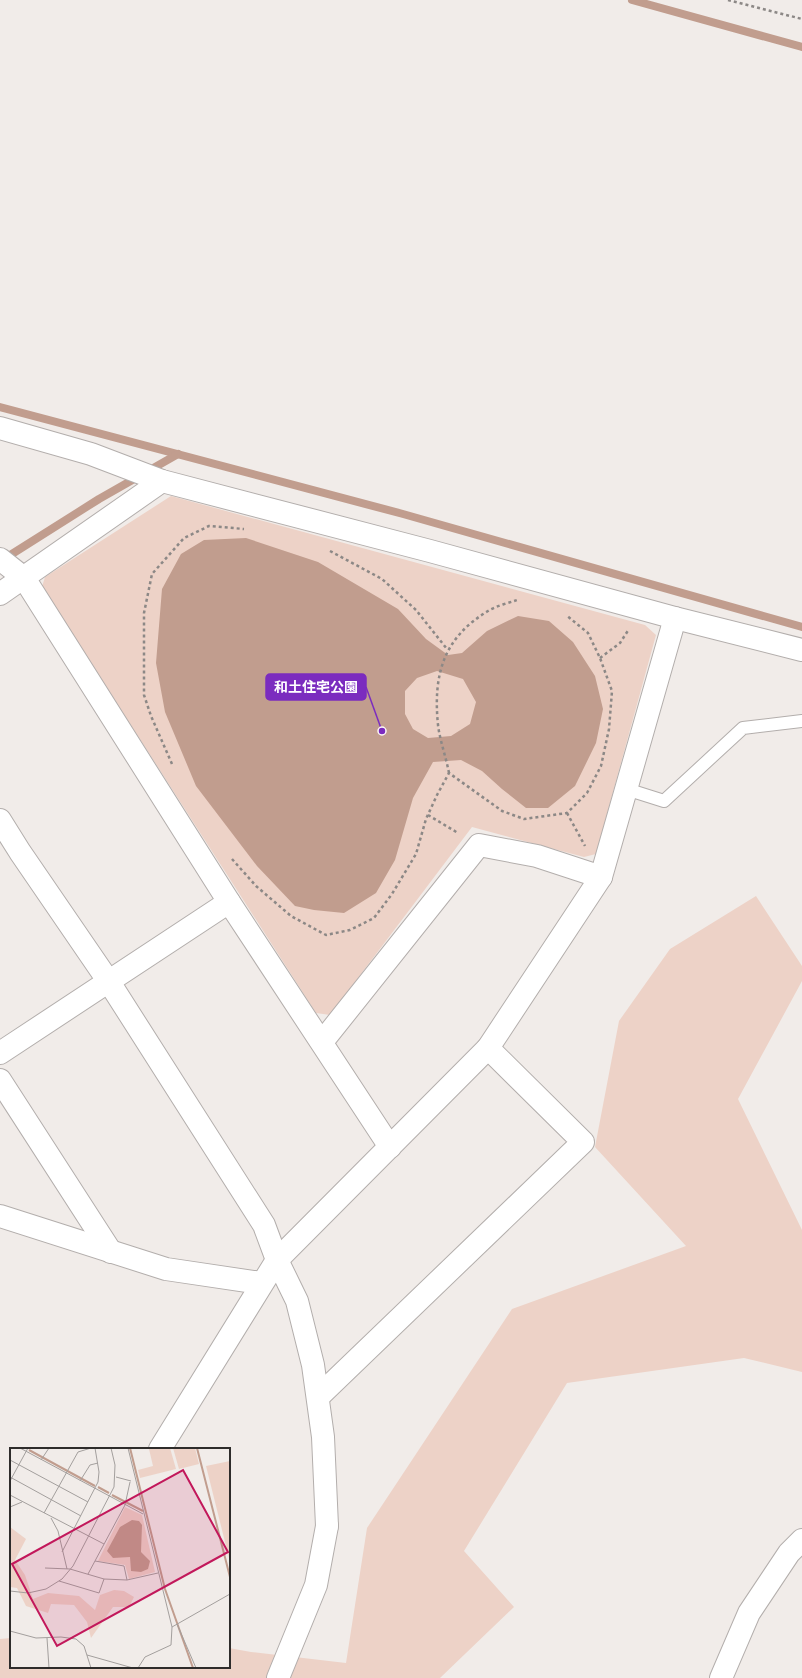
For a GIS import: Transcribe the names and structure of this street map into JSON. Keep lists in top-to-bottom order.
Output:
{
  "places": ["和土住宅公園"]
}
